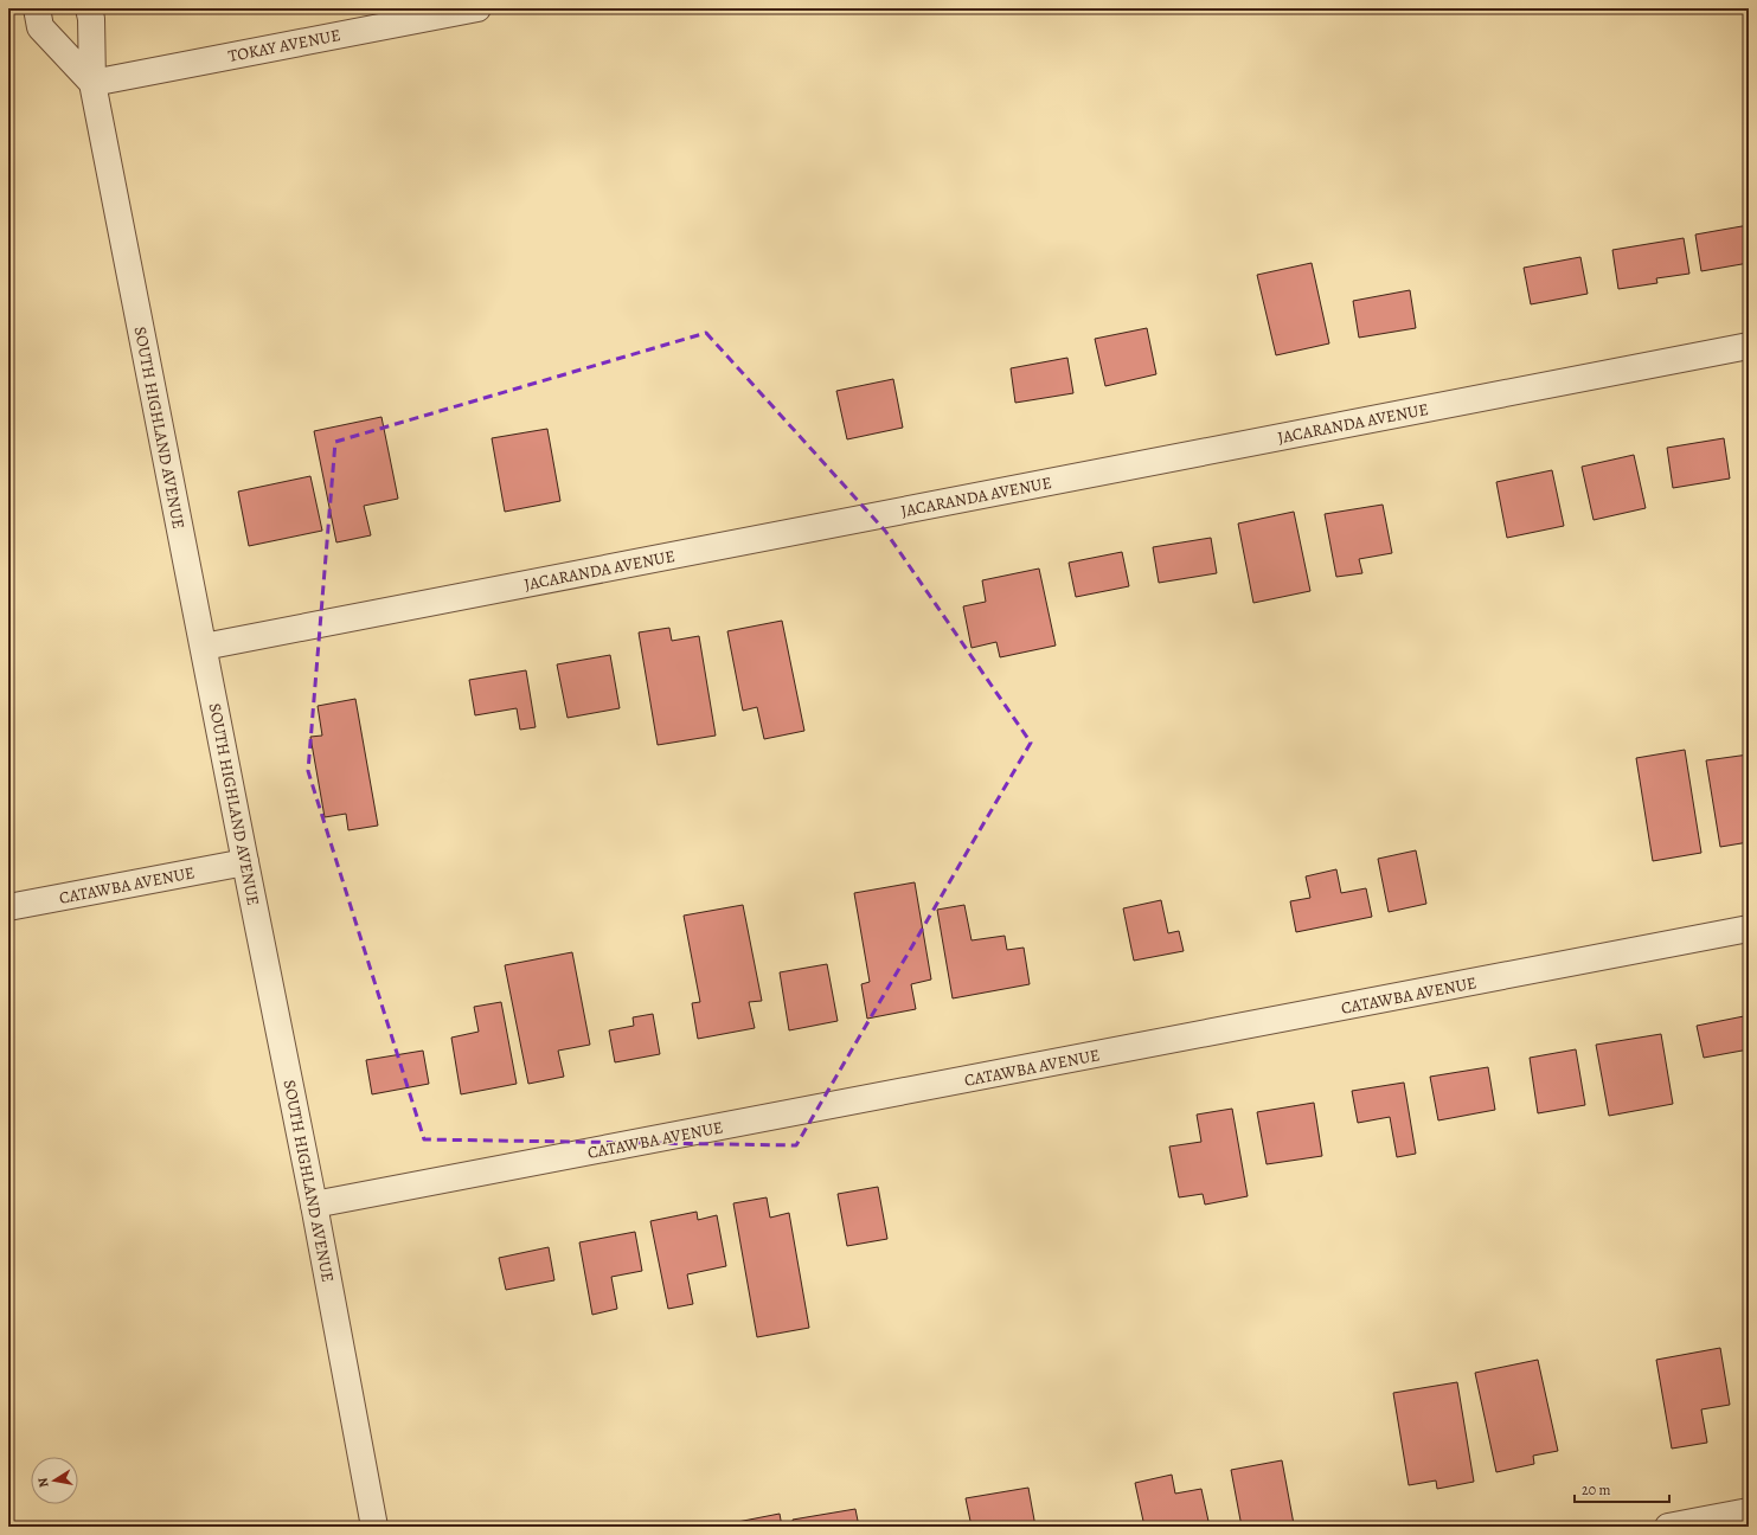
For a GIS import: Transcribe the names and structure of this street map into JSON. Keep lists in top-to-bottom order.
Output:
{
  "streets": {
    "street": [
      "TOKAY AVENUE",
      "JACARANDA AVENUE",
      "SOUTH HIGHLAND AVENUE",
      "CATAWBA AVENUE"
    ]
  },
  "crossings": [
    ["TOKAY AVENUE", "SOUTH HIGHLAND AVENUE"],
    ["JACARANDA AVENUE", "SOUTH HIGHLAND AVENUE"],
    ["SOUTH HIGHLAND AVENUE", "CATAWBA AVENUE"]
  ],
  "scale_bar": "20 m",
  "north": "left"
}
